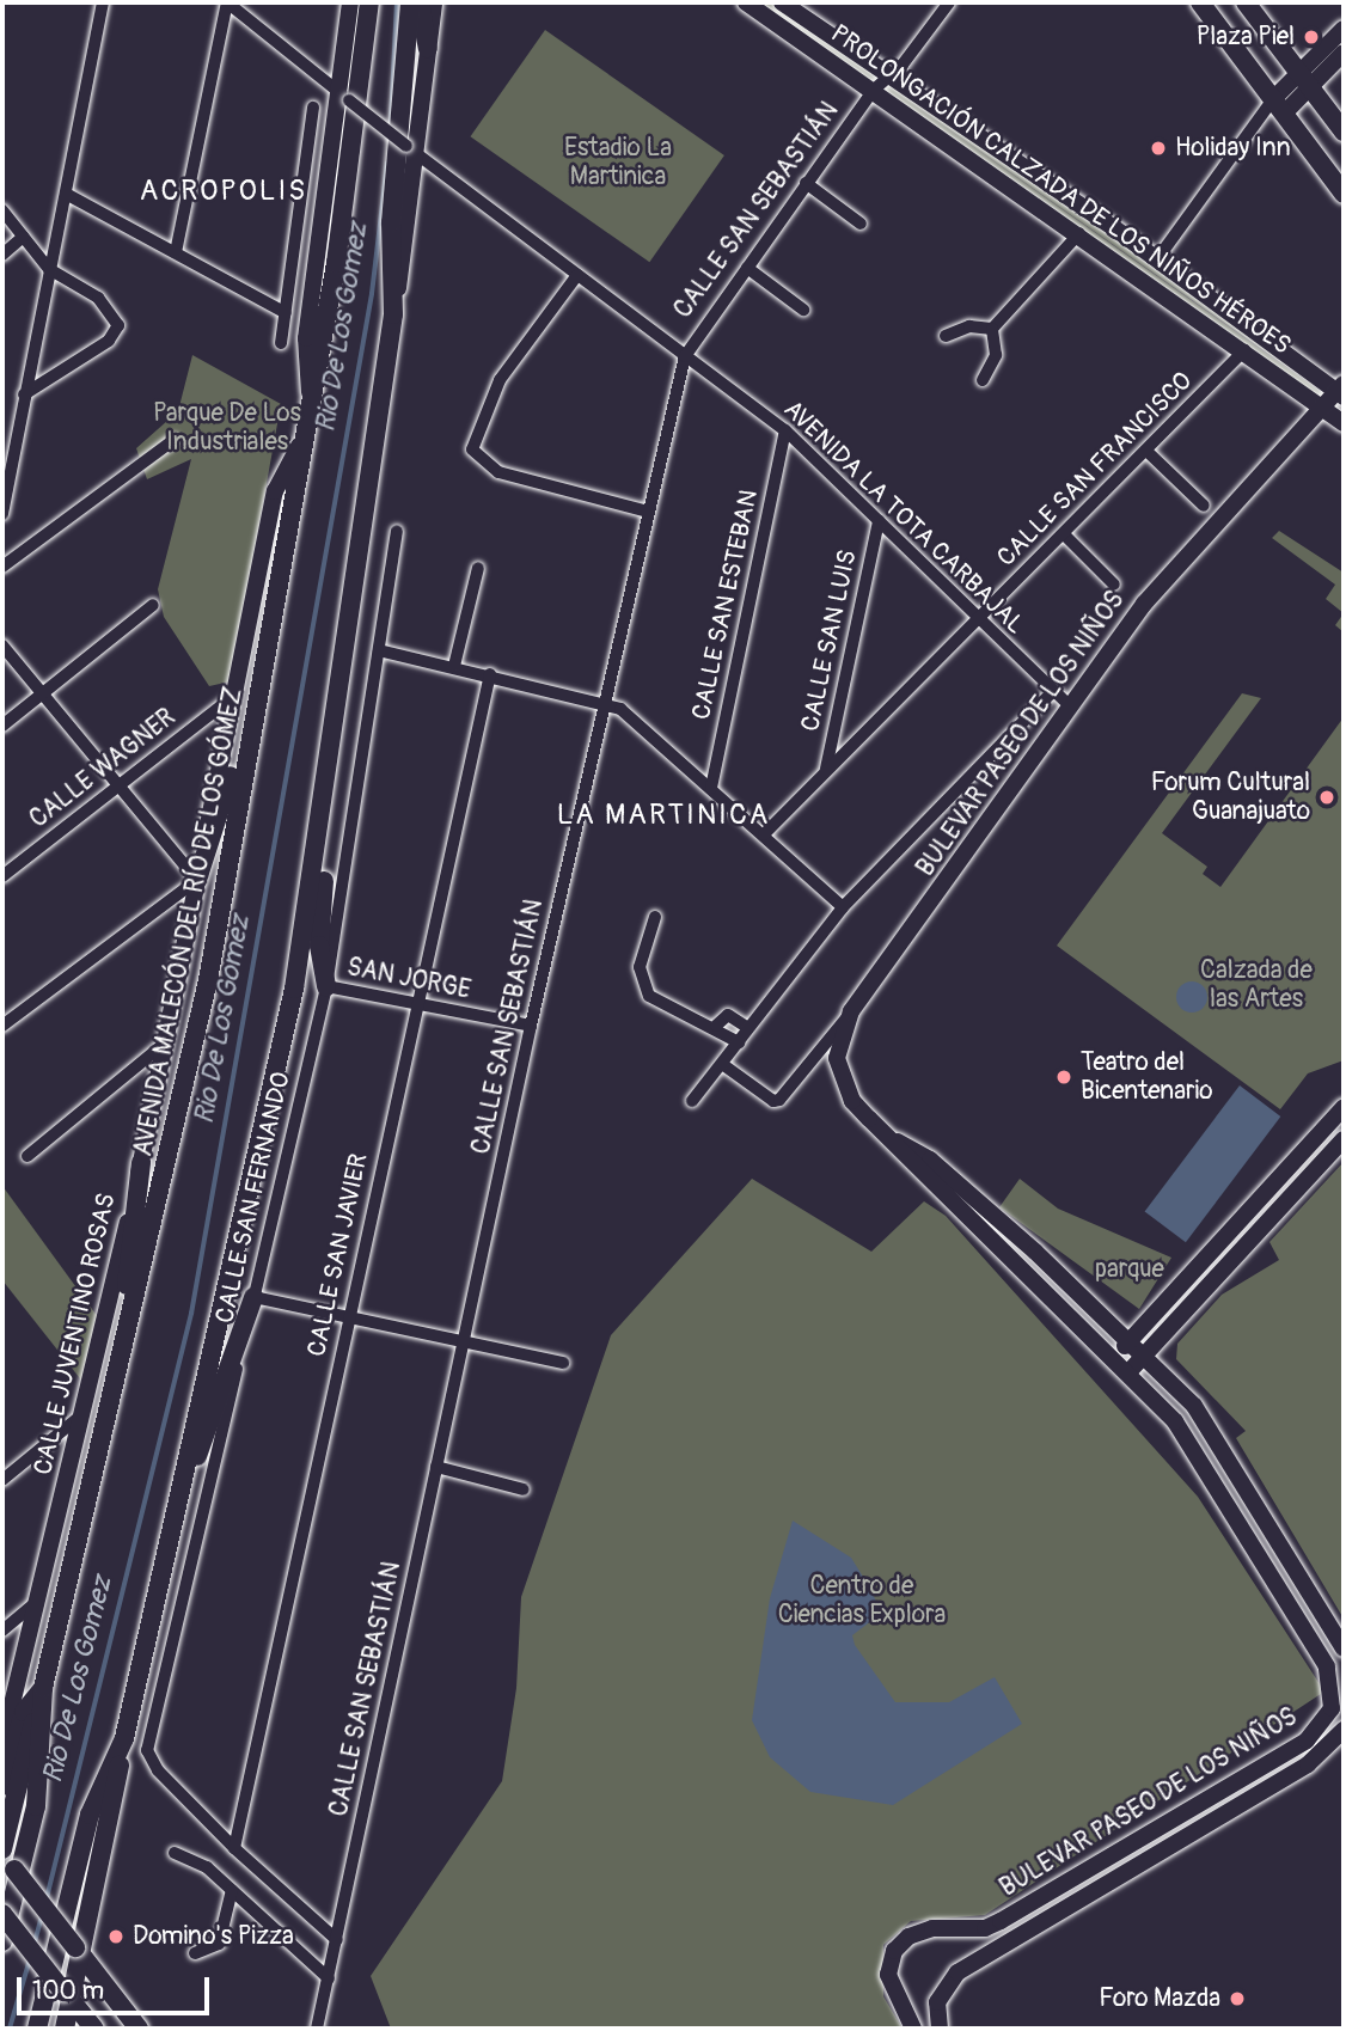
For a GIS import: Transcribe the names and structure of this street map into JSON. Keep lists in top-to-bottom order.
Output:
{
  "streets": {
    "main road": ["AVENIDA MALECÓN DEL RÍO DE LOS GÓMEZ"],
    "street": [
      "PROLONGACIÓN CALZADA DE LOS NIÑOS HÉROES",
      "CALLE SAN SEBASTIÁN",
      "CALLE SAN FRANCISCO",
      "AVENIDA LA TOTA CARBAJAL",
      "CALLE SAN ESTEBAN",
      "CALLE SAN LUIS",
      "BULEVAR PASEO DE LOS NIÑOS",
      "CALLE WAGNER",
      "SAN JORGE",
      "CALLE SAN FERNANDO",
      "CALLE SAN JAVIER",
      "CALLE JUVENTINO ROSAS"
    ]
  },
  "crossings": [
    ["PROLONGACIÓN CALZADA DE LOS NIÑOS HÉROES", "CALLE SAN SEBASTIÁN"],
    ["PROLONGACIÓN CALZADA DE LOS NIÑOS HÉROES", "CALLE SAN FRANCISCO"],
    ["PROLONGACIÓN CALZADA DE LOS NIÑOS HÉROES", "BULEVAR PASEO DE LOS NIÑOS"],
    ["CALLE SAN SEBASTIÁN", "AVENIDA LA TOTA CARBAJAL"],
    ["CALLE SAN SEBASTIÁN", "SAN JORGE"],
    ["CALLE SAN FRANCISCO", "AVENIDA LA TOTA CARBAJAL"],
    ["CALLE SAN FRANCISCO", "CALLE SAN LUIS"],
    ["AVENIDA LA TOTA CARBAJAL", "CALLE SAN ESTEBAN"],
    ["AVENIDA LA TOTA CARBAJAL", "CALLE SAN LUIS"],
    ["AVENIDA LA TOTA CARBAJAL", "BULEVAR PASEO DE LOS NIÑOS"],
    ["CALLE WAGNER", "CALLE JUVENTINO ROSAS"],
    ["AVENIDA MALECÓN DEL RÍO DE LOS GÓMEZ", "CALLE JUVENTINO ROSAS"],
    ["SAN JORGE", "CALLE SAN FERNANDO"],
    ["SAN JORGE", "CALLE SAN JAVIER"],
    ["CALLE SAN FERNANDO", "CALLE SAN JAVIER"]
  ],
  "districts": ["ACROPOLIS", "LA MARTINICA"],
  "water": ["Rio De Los Gomez"],
  "parks": [
    "Estadio La Martinica",
    "Parque De Los Industriales",
    "Calzada de las Artes",
    "parque",
    "Centro de Ciencias Explora"
  ],
  "places": [
    "Plaza Piel",
    "Holiday Inn",
    "Forum Cultural Guanajuato",
    "Teatro del Bicentenario",
    "Domino's Pizza",
    "Foro Mazda"
  ],
  "scale_bar": "100 m"
}
